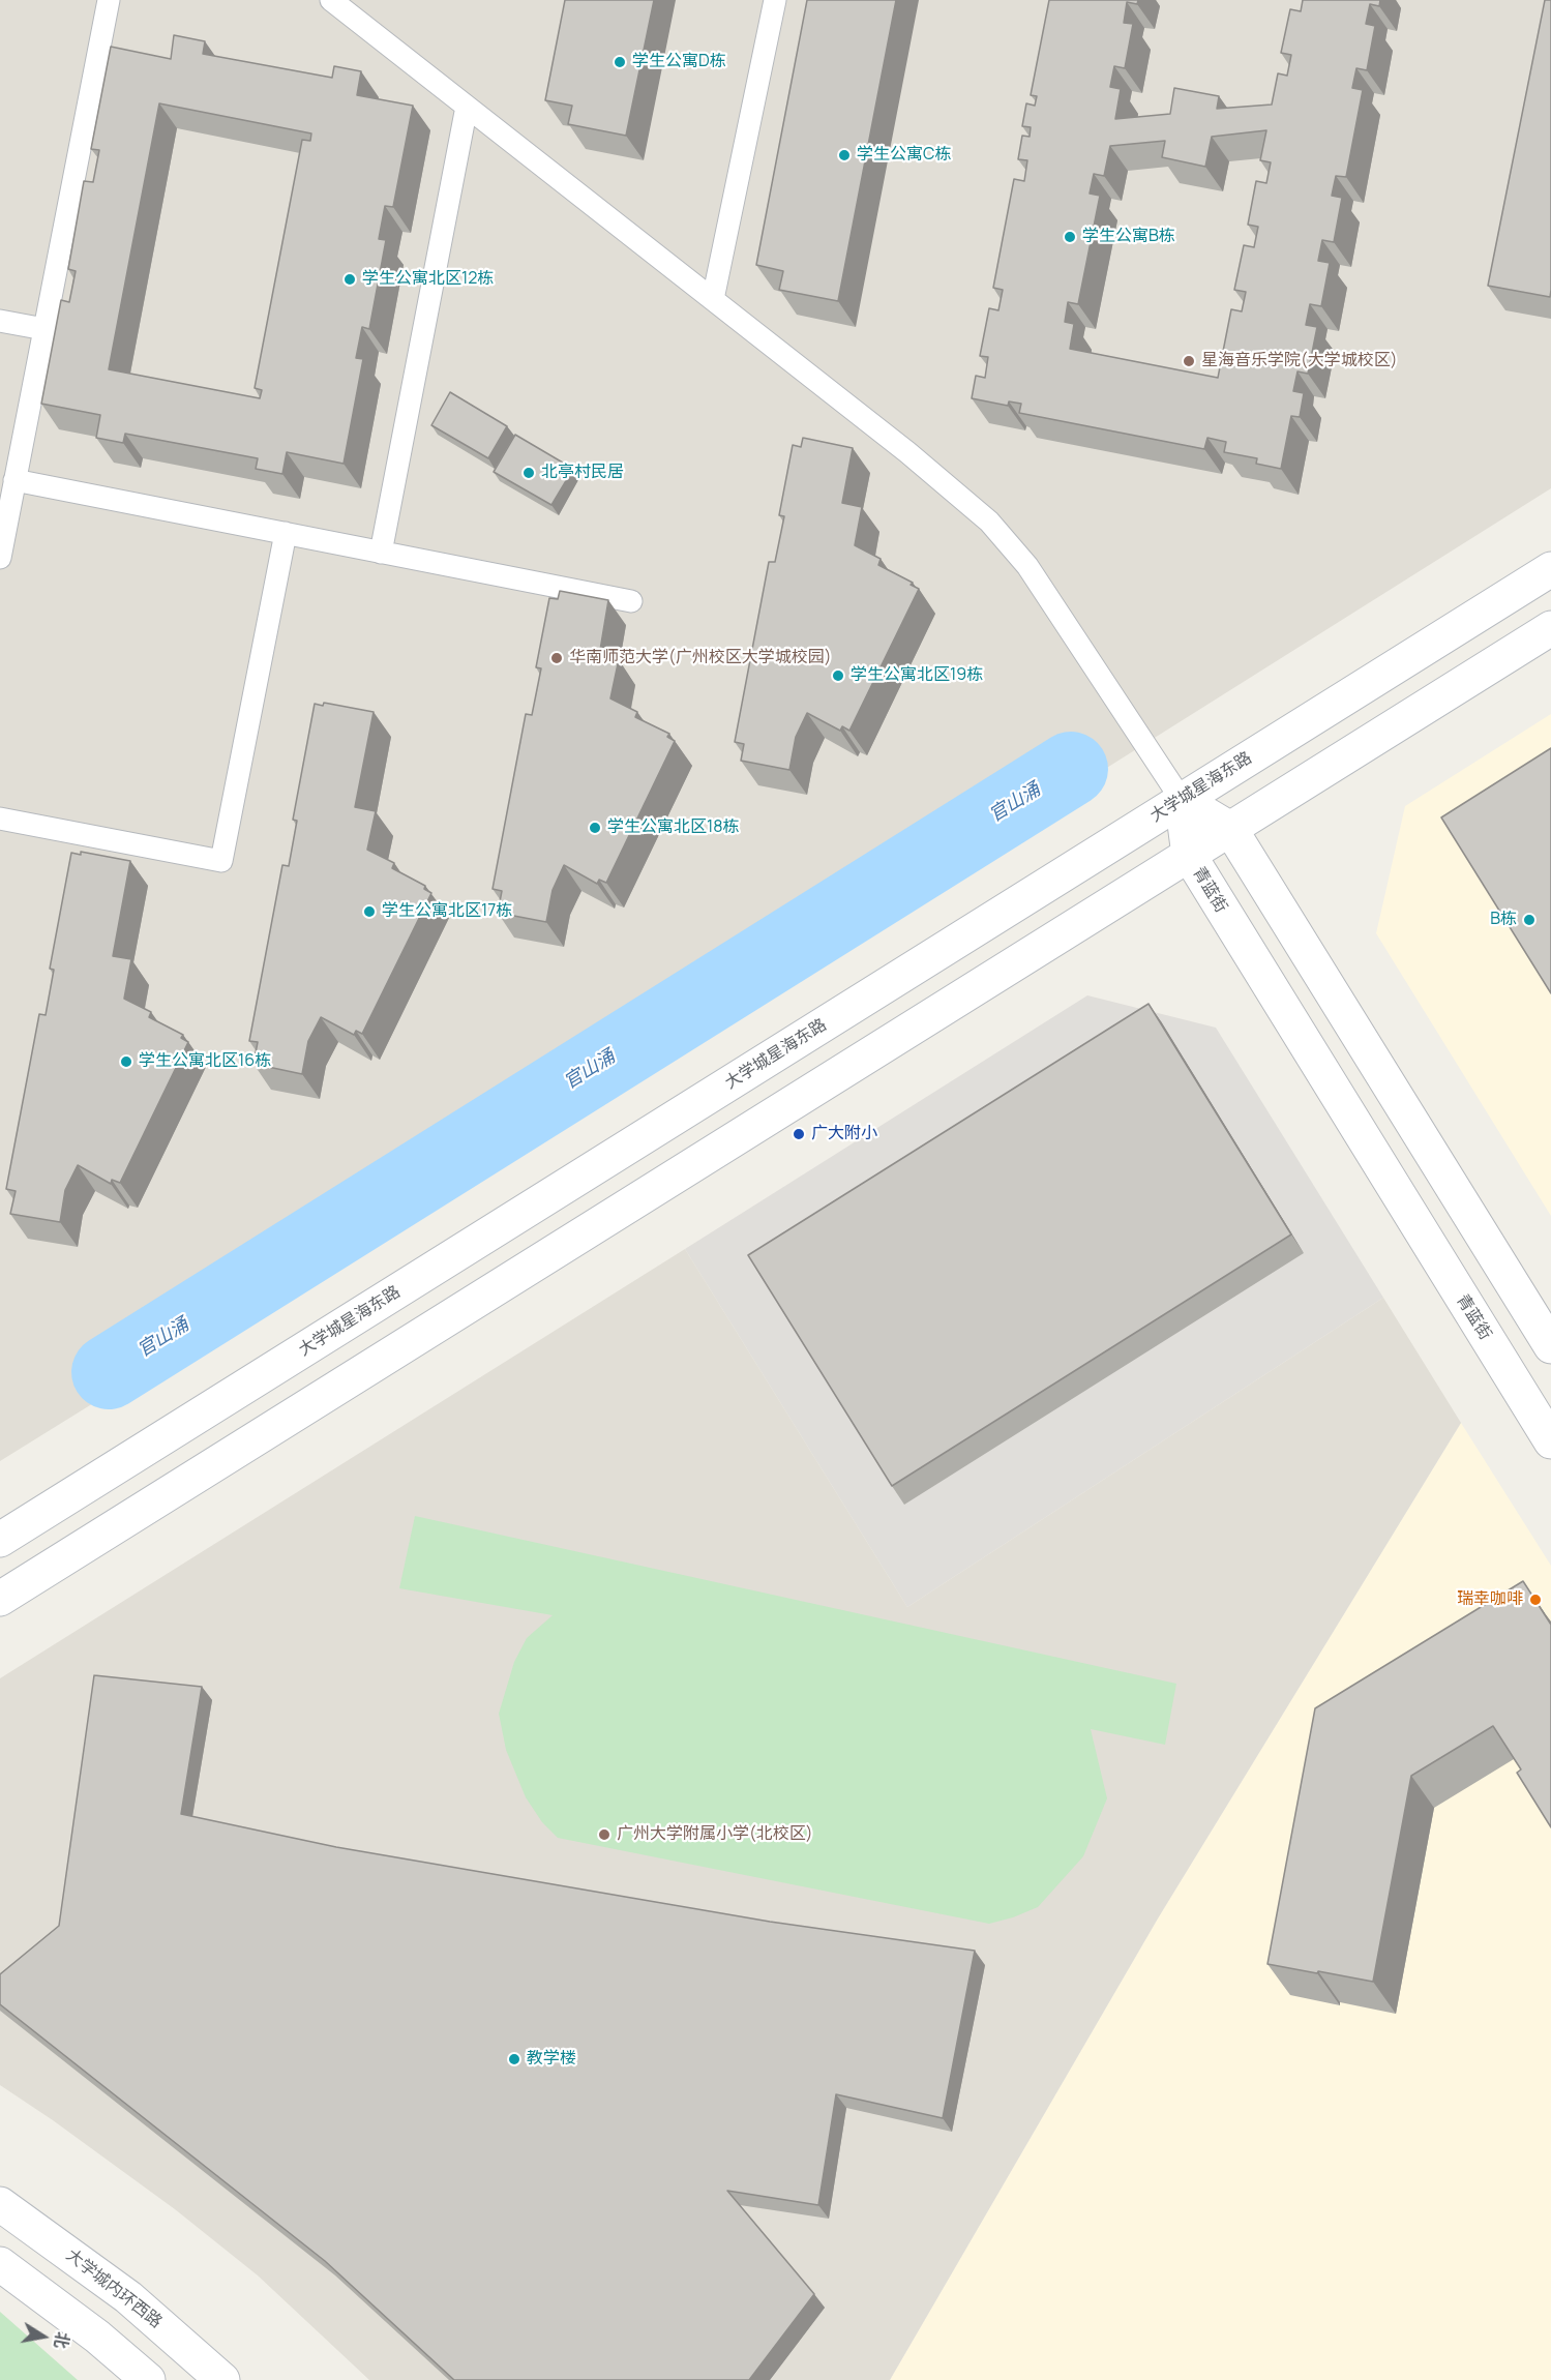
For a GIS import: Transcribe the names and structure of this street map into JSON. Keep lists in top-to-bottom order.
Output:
{
  "streets": {
    "main road": ["大学城星海东路", "青蓝街", "大学城内环西路"]
  },
  "crossings": [
    ["大学城星海东路", "青蓝街"]
  ],
  "water": ["官山涌"],
  "places": [
    "学生公寓D栋",
    "学生公寓C栋",
    "学生公寓B栋",
    "学生公寓北区12栋",
    "星海音乐学院(大学城校区)",
    "北亭村民居",
    "华南师范大学(广州校区大学城校园)",
    "学生公寓北区19栋",
    "学生公寓北区18栋",
    "学生公寓北区17栋",
    "B栋",
    "学生公寓北区16栋",
    "广大附小",
    "瑞幸咖啡",
    "广州大学附属小学(北校区)",
    "教学楼"
  ],
  "north": "right"
}
